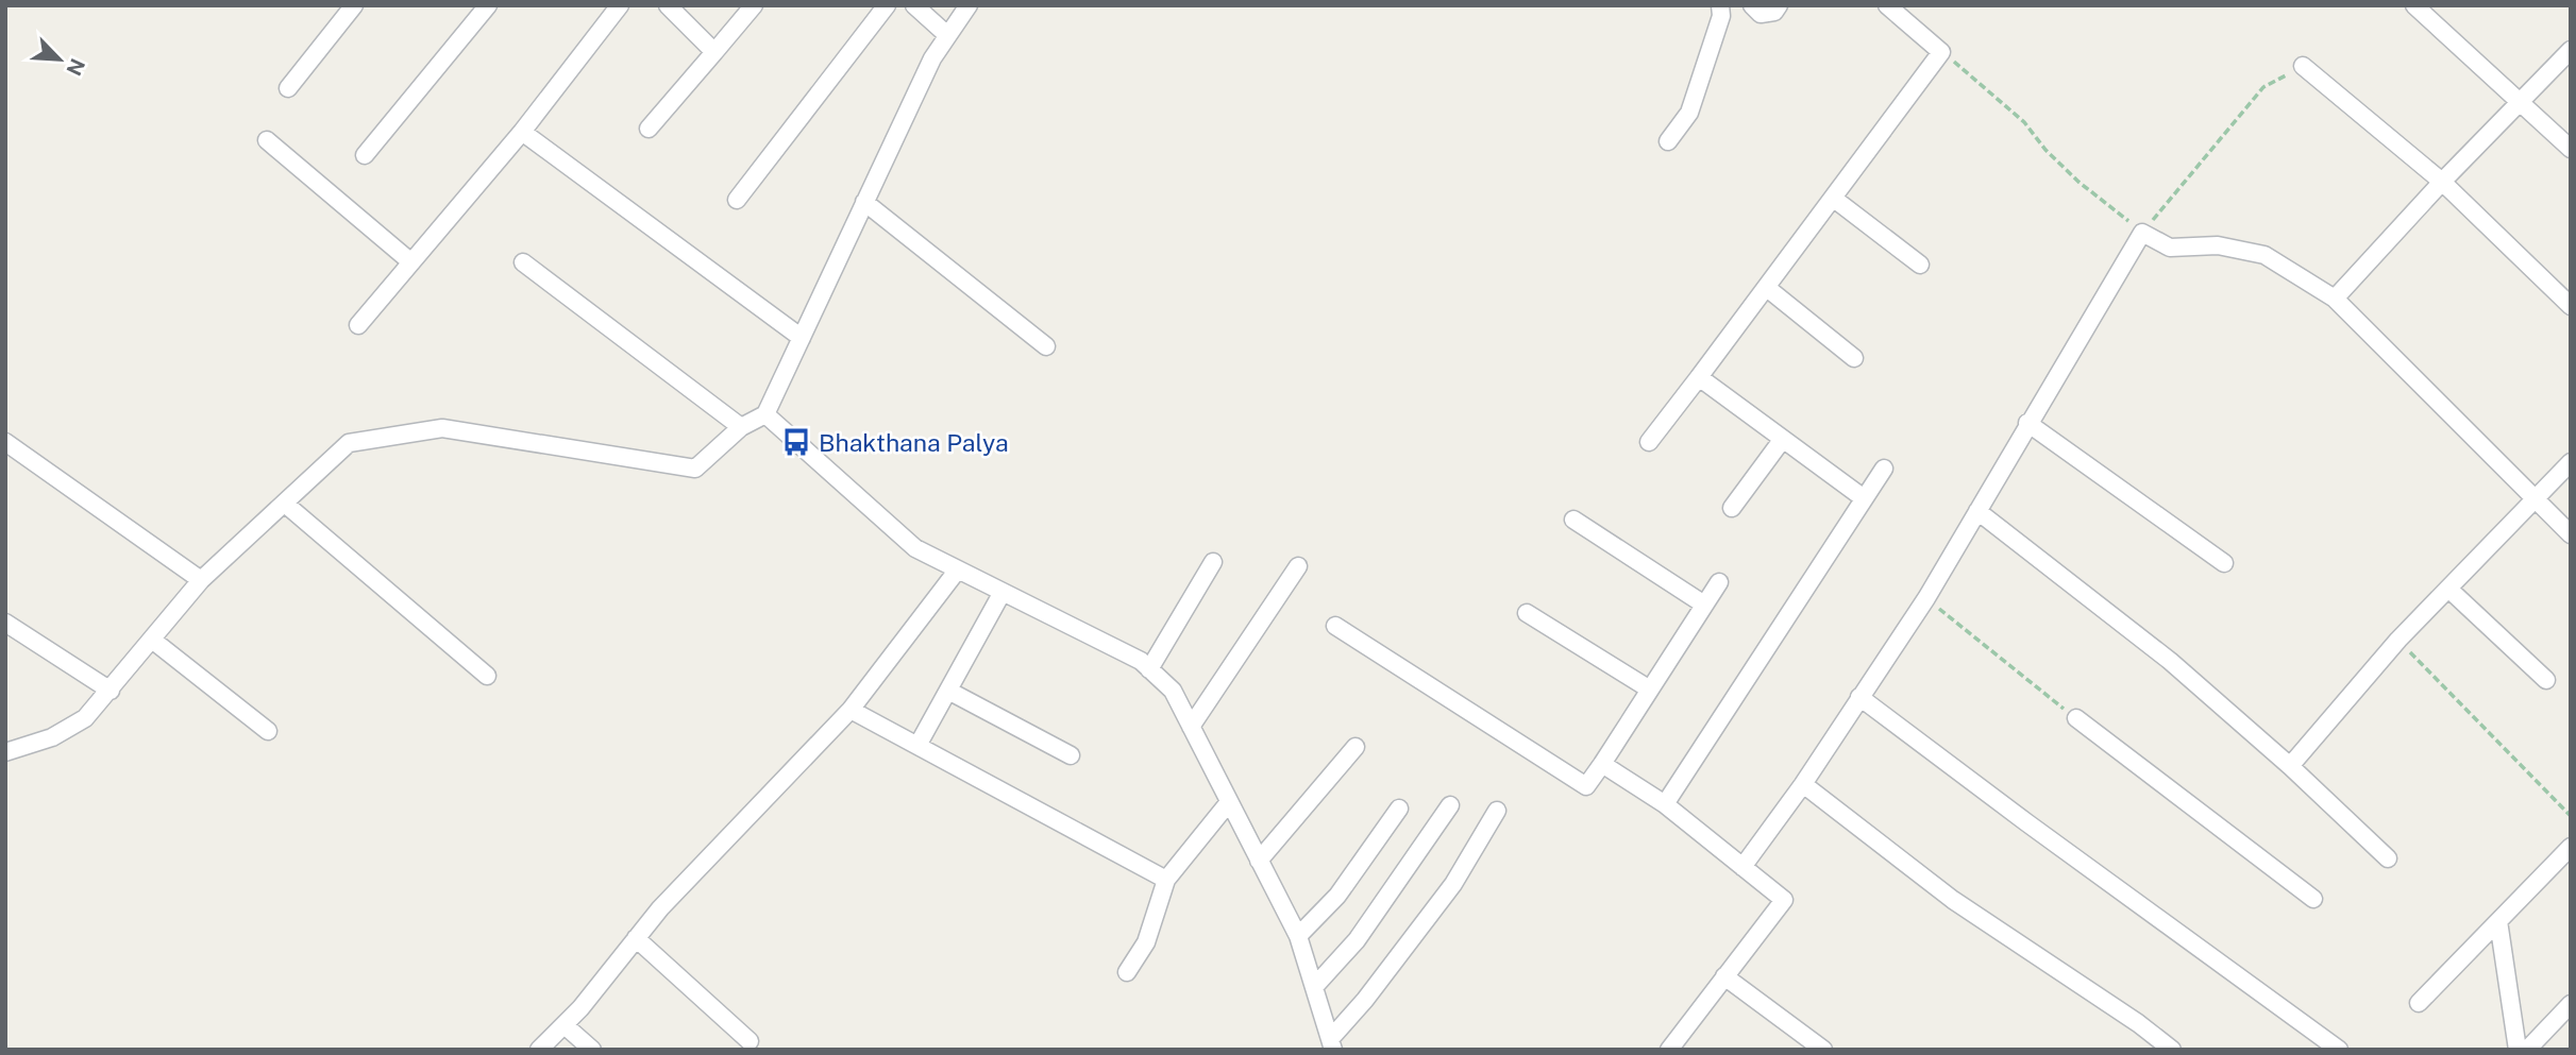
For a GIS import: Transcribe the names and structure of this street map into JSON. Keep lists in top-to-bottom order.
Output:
{
  "places": {
    "bus stop": ["Bhakthana Palya"]
  },
  "north": "bottom right"
}
